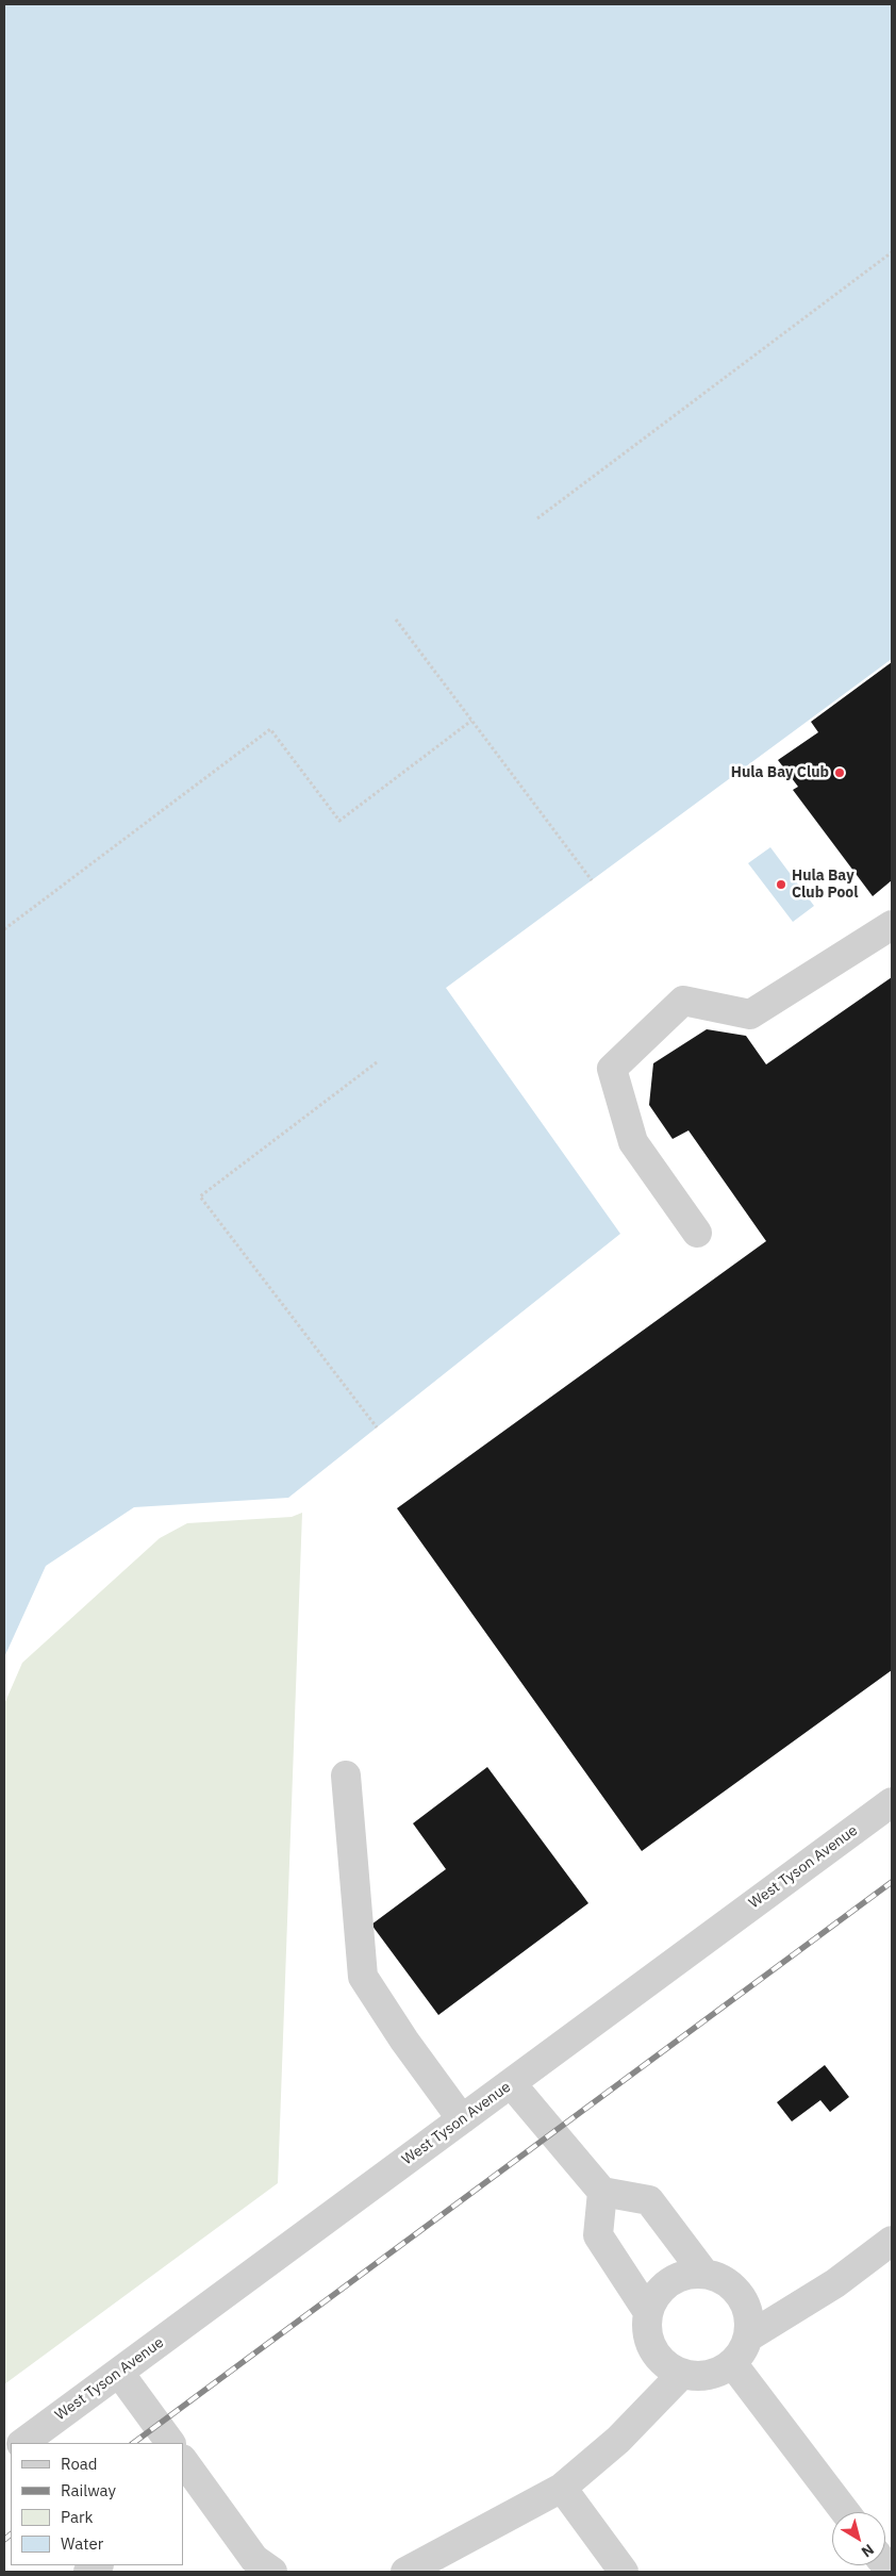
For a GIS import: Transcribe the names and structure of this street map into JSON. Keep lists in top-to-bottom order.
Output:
{
  "streets": {
    "street": ["West Tyson Avenue"]
  },
  "places": ["Hula Bay Club", "Hula Bay Club Pool"],
  "legend": [
    "Road",
    "Railway",
    "Park",
    "Water"
  ],
  "north": "bottom right"
}
